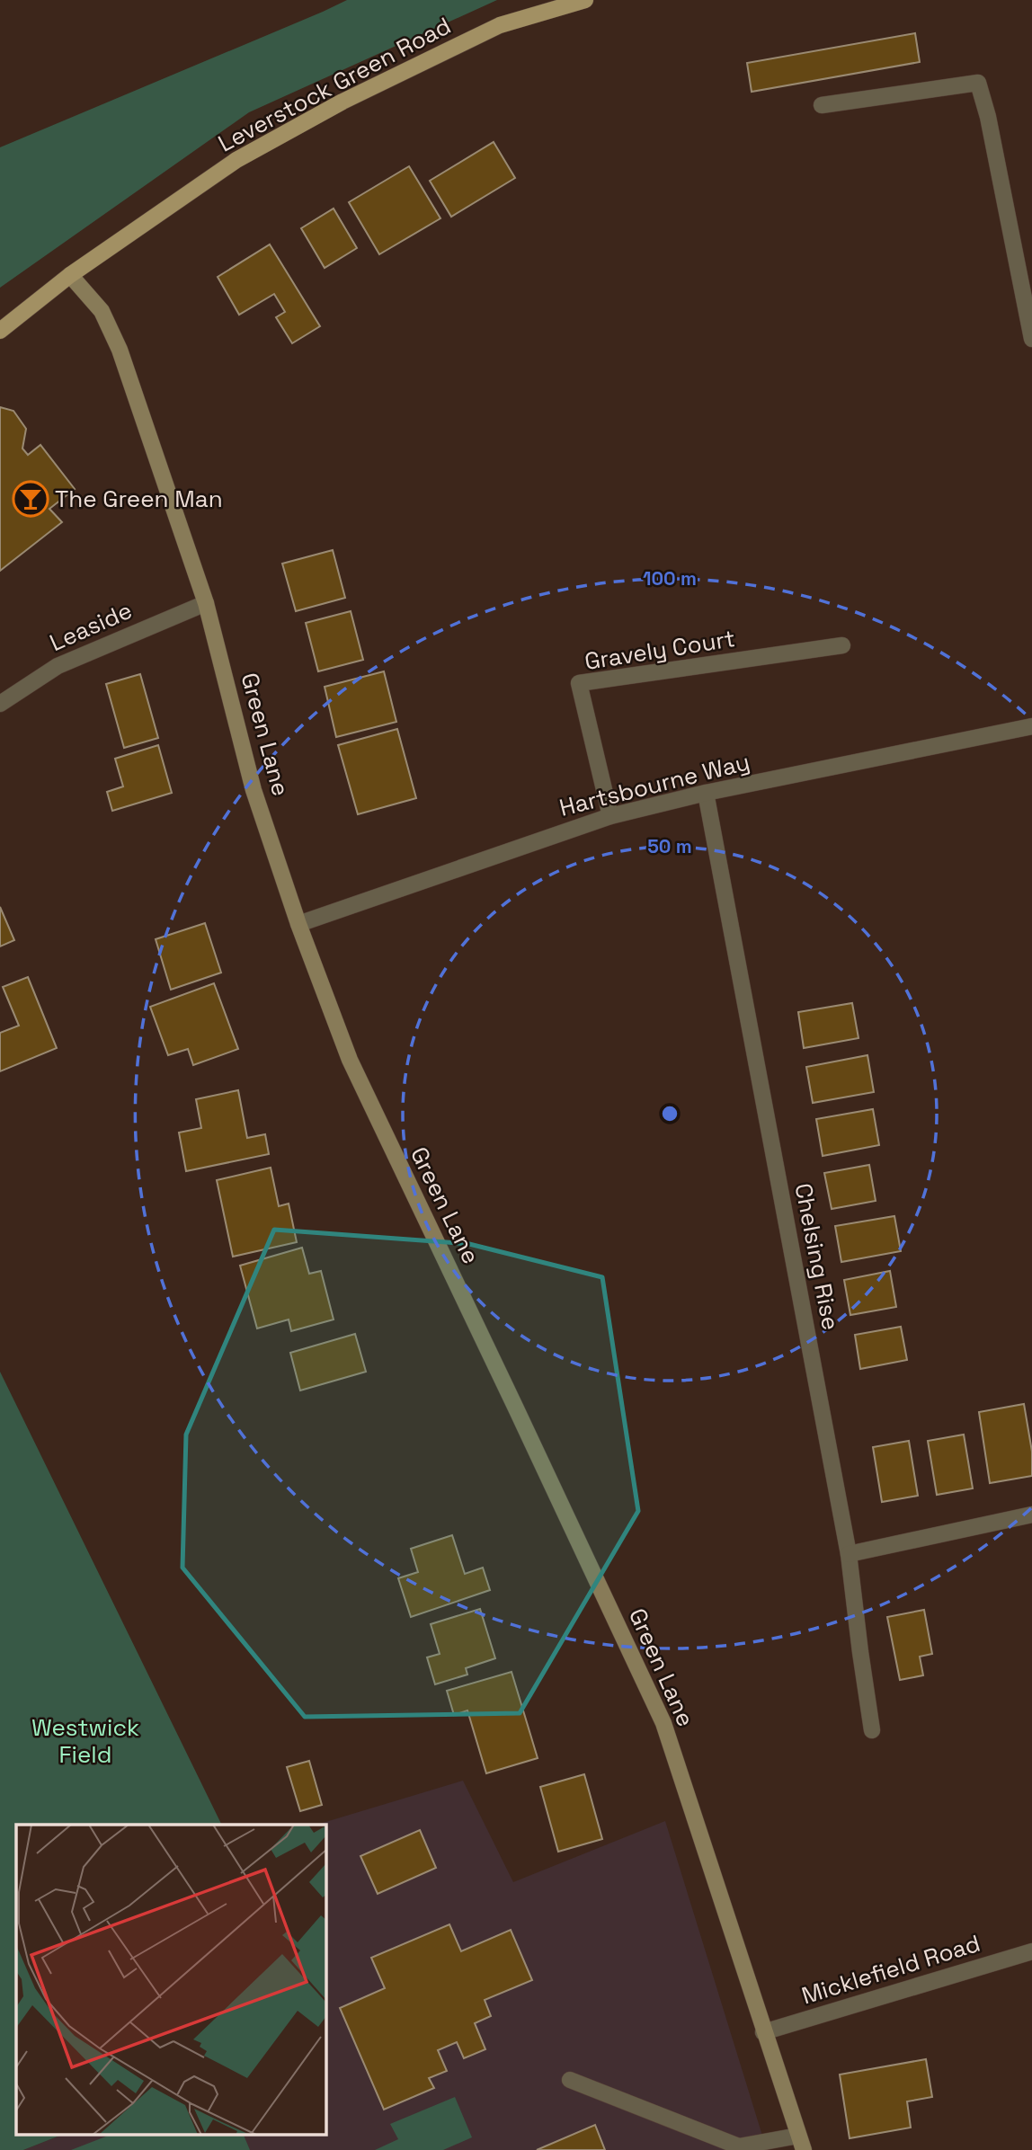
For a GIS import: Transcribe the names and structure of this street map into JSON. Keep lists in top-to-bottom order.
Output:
{
  "streets": {
    "main road": ["Leverstock Green Road"],
    "street": [
      "Leaside",
      "Gravely Court",
      "Green Lane",
      "Hartsbourne Way",
      "Chelsing Rise",
      "Micklefield Road"
    ]
  },
  "crossings": [
    ["Leverstock Green Road", "Green Lane"],
    ["Leaside", "Green Lane"],
    ["Gravely Court", "Hartsbourne Way"],
    ["Green Lane", "Hartsbourne Way"],
    ["Green Lane", "Micklefield Road"],
    ["Hartsbourne Way", "Chelsing Rise"]
  ],
  "parks": ["Westwick Field"],
  "places": {
    "bar": ["The Green Man"]
  },
  "rings": ["100 m", "50 m"]
}
